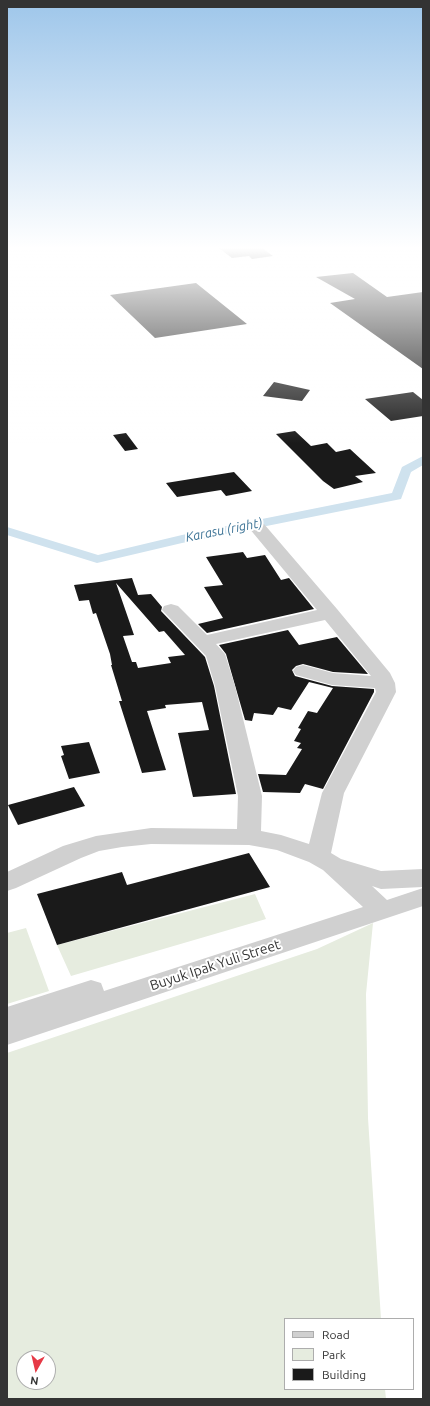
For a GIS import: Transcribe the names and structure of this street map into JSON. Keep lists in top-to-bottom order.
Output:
{
  "streets": {
    "street": ["Buyuk Ipak Yuli Street"]
  },
  "water": ["Karasu (right)"],
  "legend": ["Road", "Park", "Building"],
  "north": "bottom"
}
